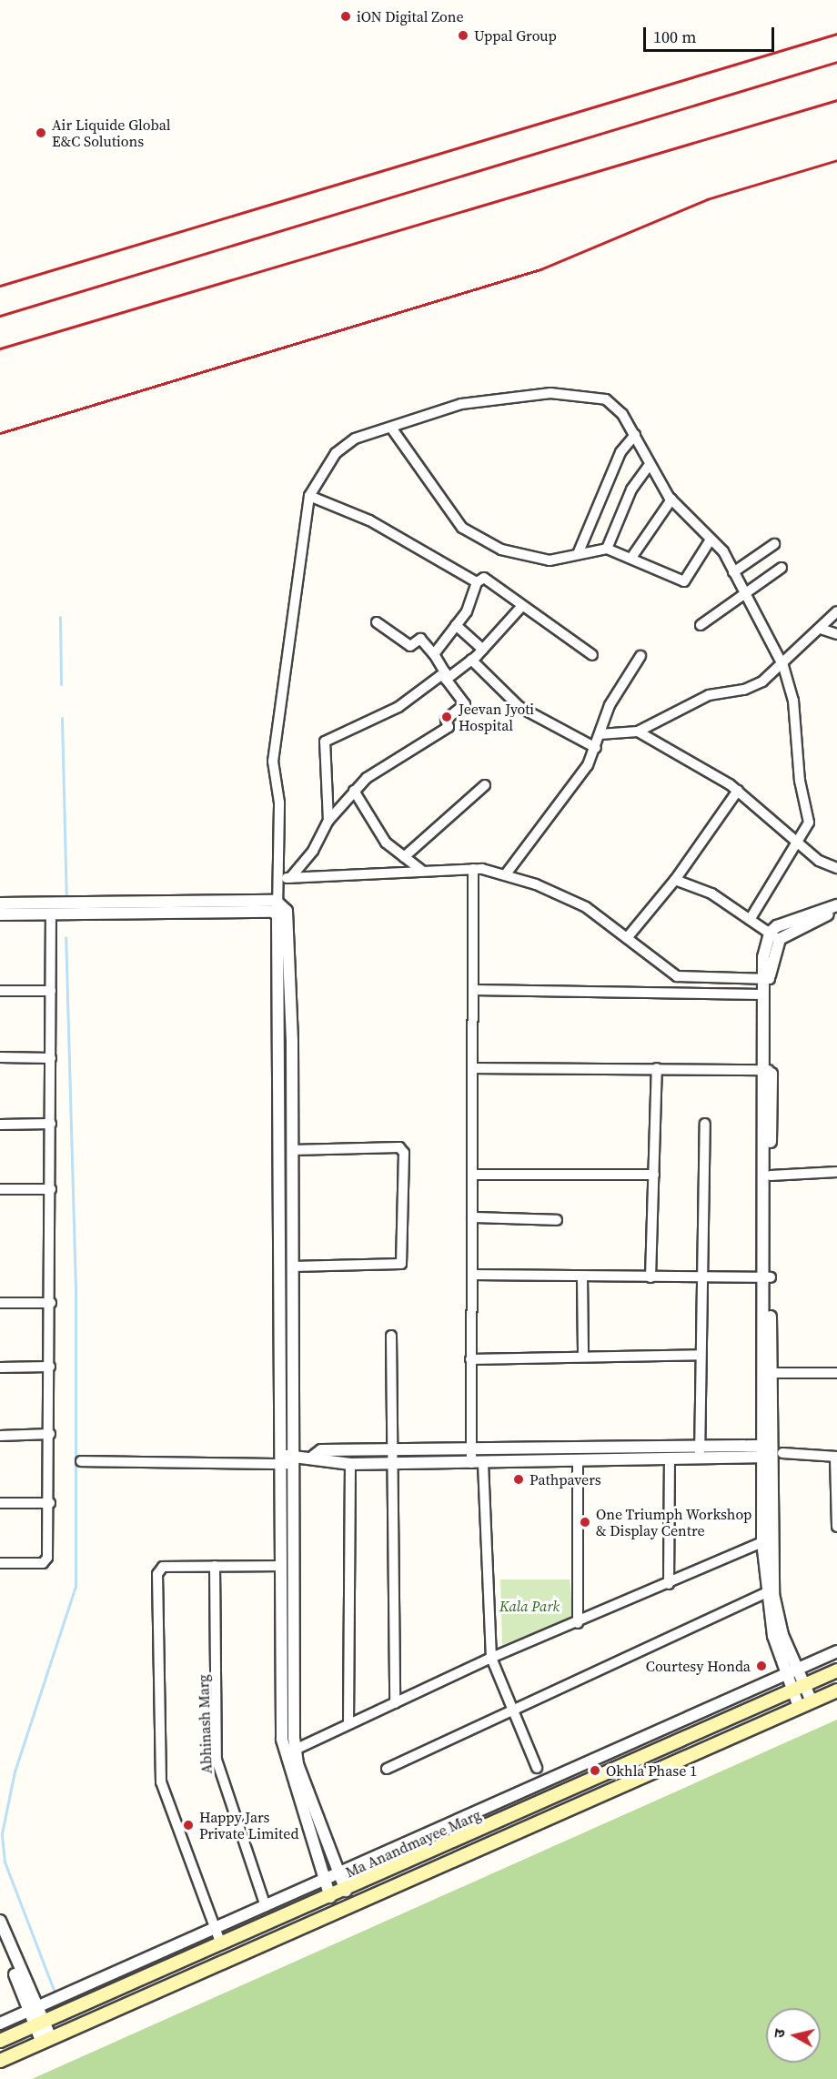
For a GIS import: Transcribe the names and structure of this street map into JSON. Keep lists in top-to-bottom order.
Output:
{
  "streets": {
    "main road": ["Ma Anandmayee Marg"],
    "street": ["Abhinash Marg"]
  },
  "parks": ["Kala Park"],
  "places": [
    "iON Digital Zone",
    "Uppal Group",
    "Air Liquide Global E&C Solutions",
    "Jeevan Jyoti Hospital",
    "Pathpavers",
    "One Triumph Workshop & Display Centre",
    "Courtesy Honda",
    "Okhla Phase 1",
    "Happy Jars Private Limited"
  ],
  "scale_bar": "100 m",
  "north": "left"
}
